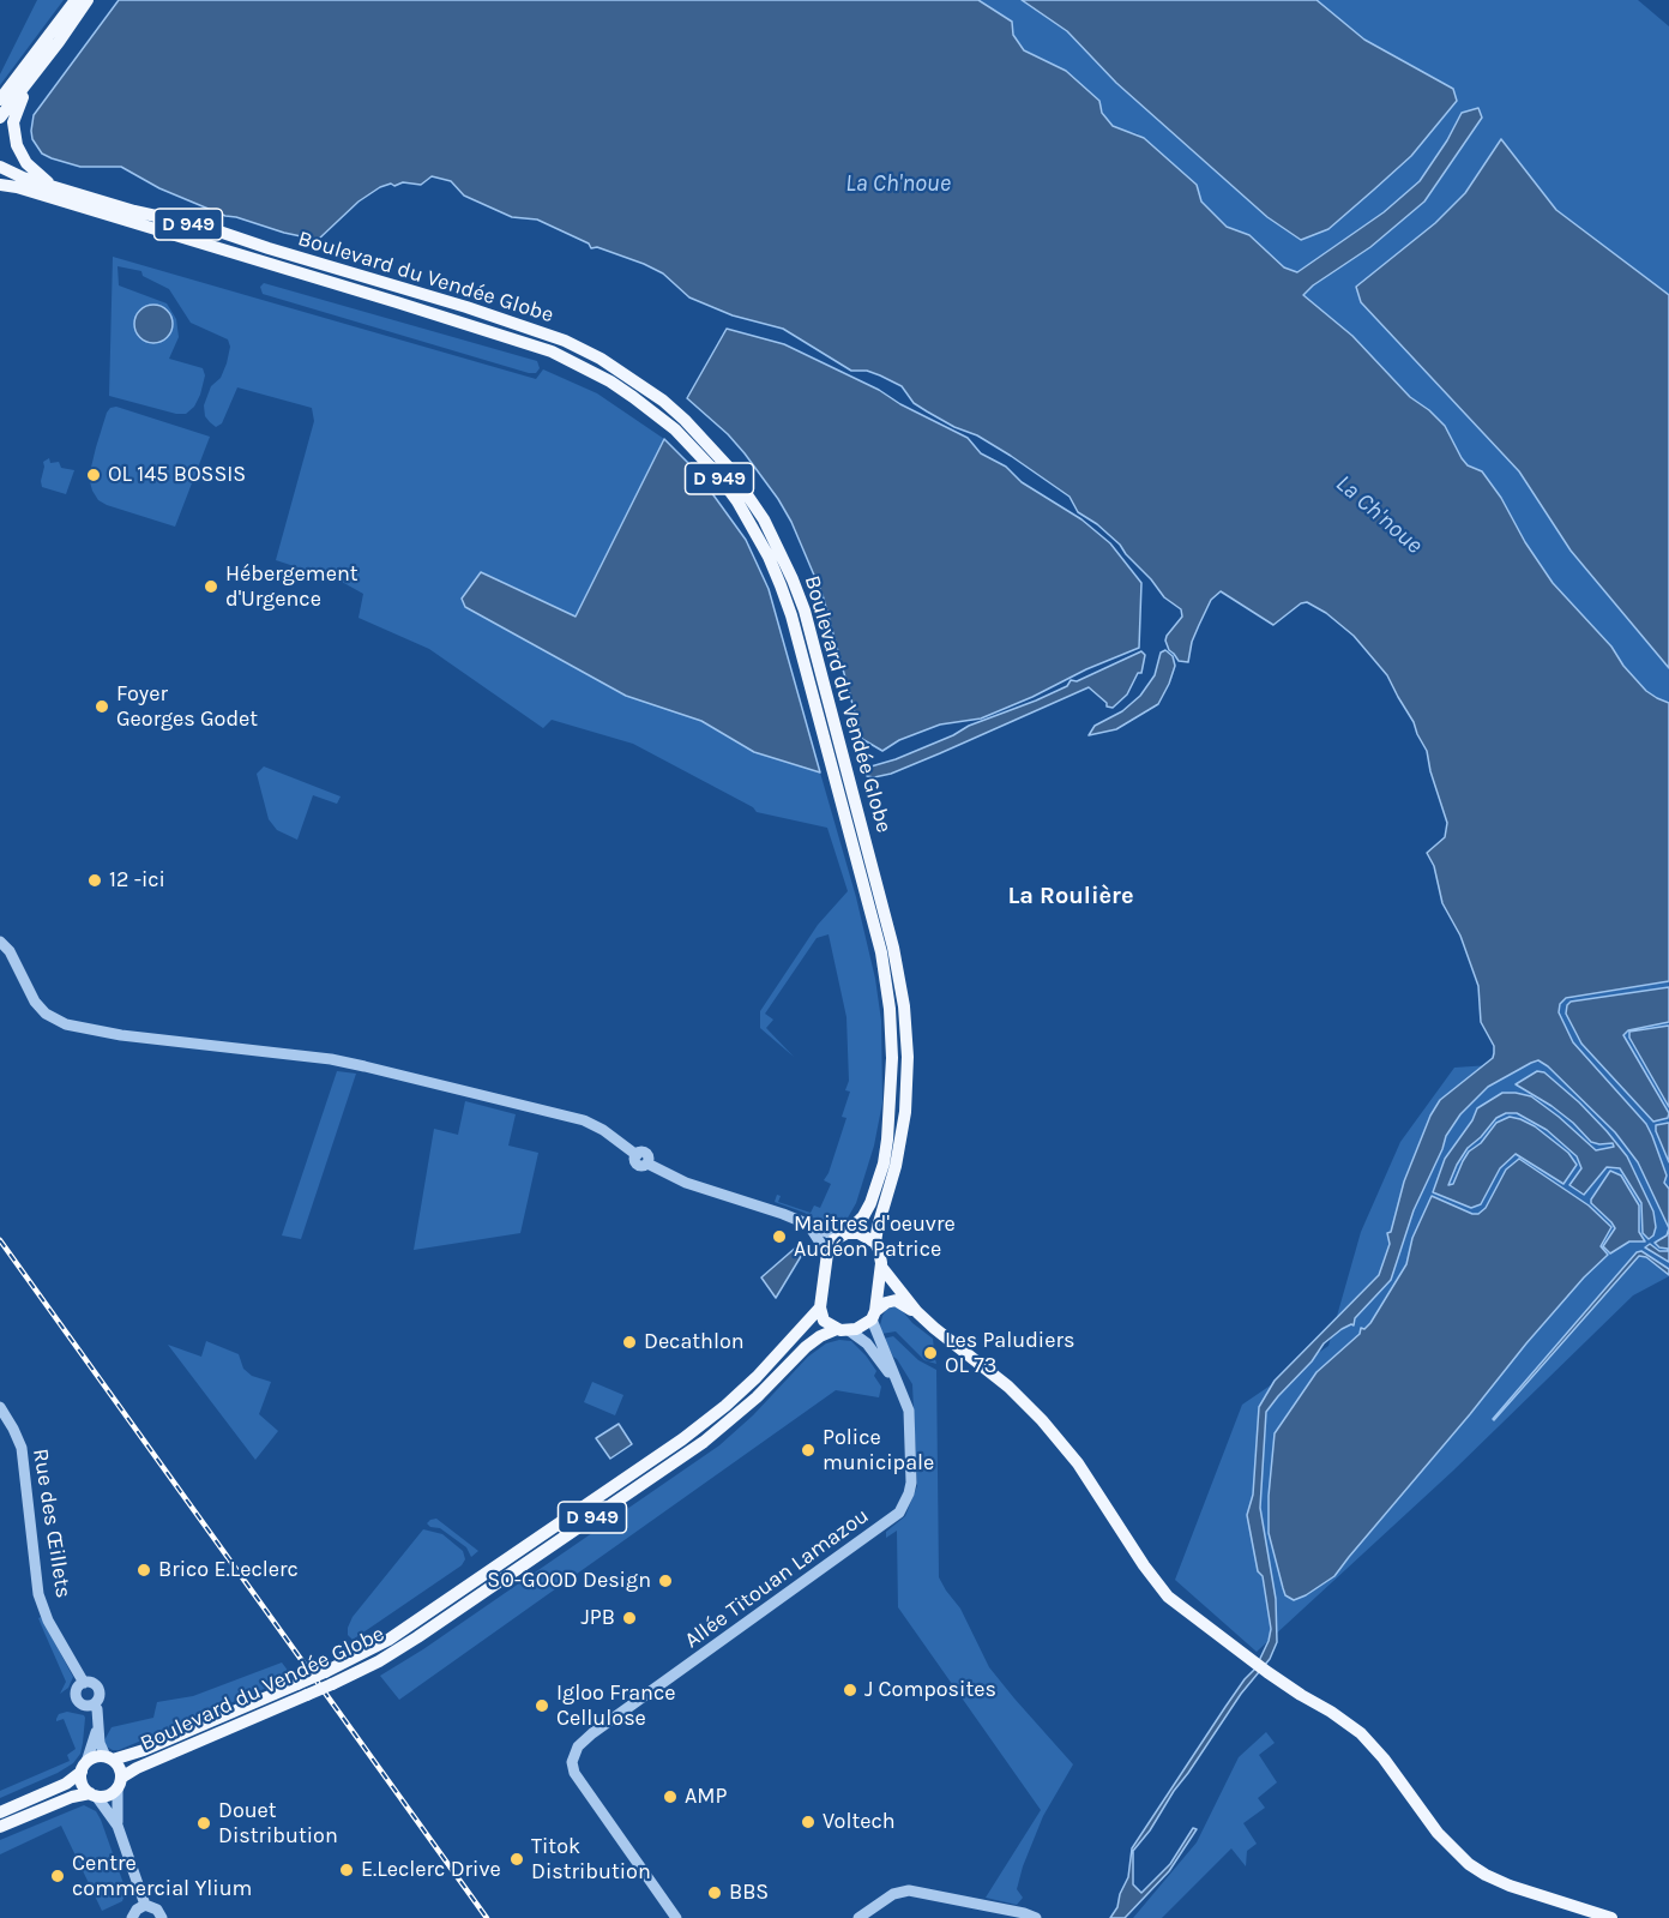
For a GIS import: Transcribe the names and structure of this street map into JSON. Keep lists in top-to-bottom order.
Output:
{
  "streets": {
    "main road": ["D 949", "Boulevard du Vendée Globe"],
    "street": ["Rue des Œillets", "Allée Titouan Lamazou"]
  },
  "crossings": [
    ["Boulevard du Vendée Globe", "Allée Titouan Lamazou"]
  ],
  "districts": ["La Roulière"],
  "water": ["La Ch'noue"],
  "places": [
    "OL 145 BOSSIS",
    "Hébergement d'Urgence",
    "Foyer Georges Godet",
    "12 -ici",
    "Maitres d'oeuvre Audéon Patrice",
    "Decathlon",
    "Les Paludiers OL 73",
    "Police municipale",
    "Brico E.Leclerc",
    "SO-GOOD Design",
    "JPB",
    "J Composites",
    "Igloo France Cellulose",
    "AMP",
    "Voltech",
    "Douet Distribution",
    "Titok Distribution",
    "E.Leclerc Drive",
    "Centre commercial Ylium",
    "BBS"
  ]
}
